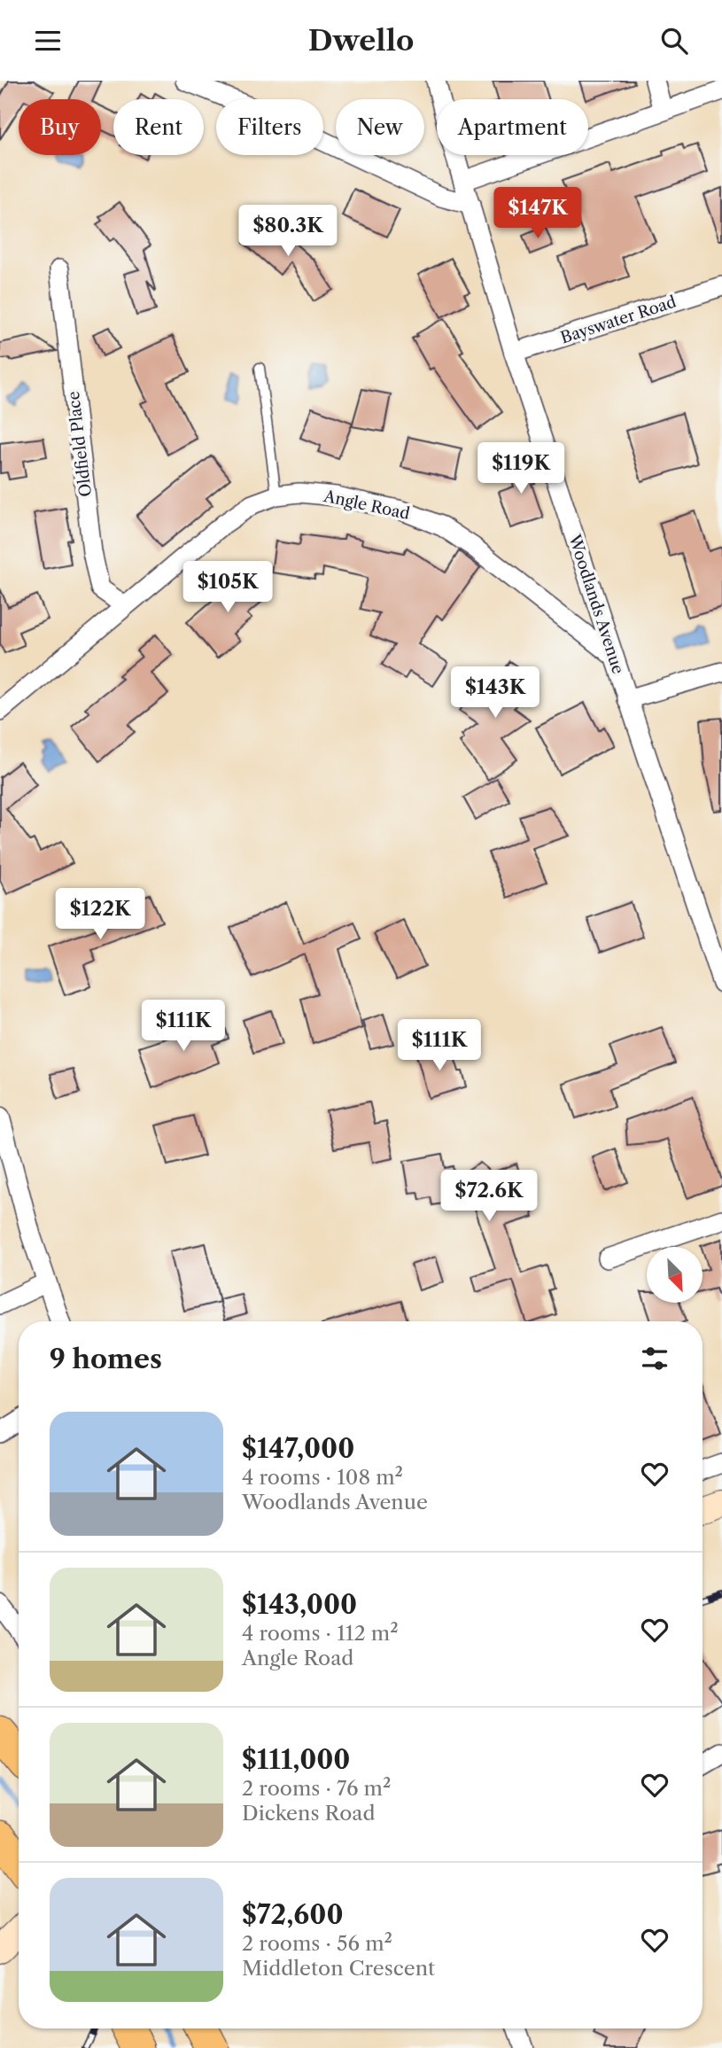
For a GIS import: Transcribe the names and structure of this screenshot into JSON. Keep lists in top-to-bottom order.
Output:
{
  "streets": {
    "street": [
      "Bayswater Road",
      "Oldfield Place",
      "Angle Road",
      "Woodlands Avenue"
    ]
  },
  "crossings": [
    ["Bayswater Road", "Woodlands Avenue"],
    ["Oldfield Place", "Angle Road"],
    ["Angle Road", "Woodlands Avenue"]
  ],
  "north": "bottom right",
  "page": {
    "header": "Dwello",
    "chip": [
      "Buy",
      "Rent",
      "Filters",
      "New",
      "Apartment"
    ],
    "price": [
      "$147K",
      "$80.3K",
      "$119K",
      "$105K",
      "$143K",
      "$122K",
      "$111K",
      "$111K",
      "$72.6K"
    ],
    "heading": "9 homes",
    "list": [
      {
        "name": "$147,000",
        "note": "4 rooms · 108 m² · Woodlands Avenue"
      },
      {
        "name": "$143,000",
        "note": "4 rooms · 112 m² · Angle Road"
      },
      {
        "name": "$111,000",
        "note": "2 rooms · 76 m² · Dickens Road"
      },
      {
        "name": "$72,600",
        "note": "2 rooms · 56 m² · Middleton Crescent"
      }
    ]
  }
}
